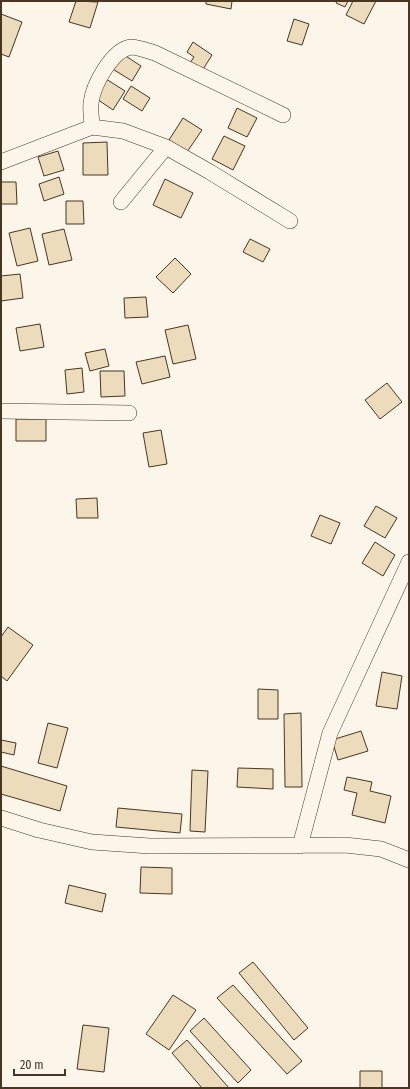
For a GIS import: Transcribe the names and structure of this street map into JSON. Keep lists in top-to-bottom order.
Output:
{
  "scale_bar": "20 m"
}
